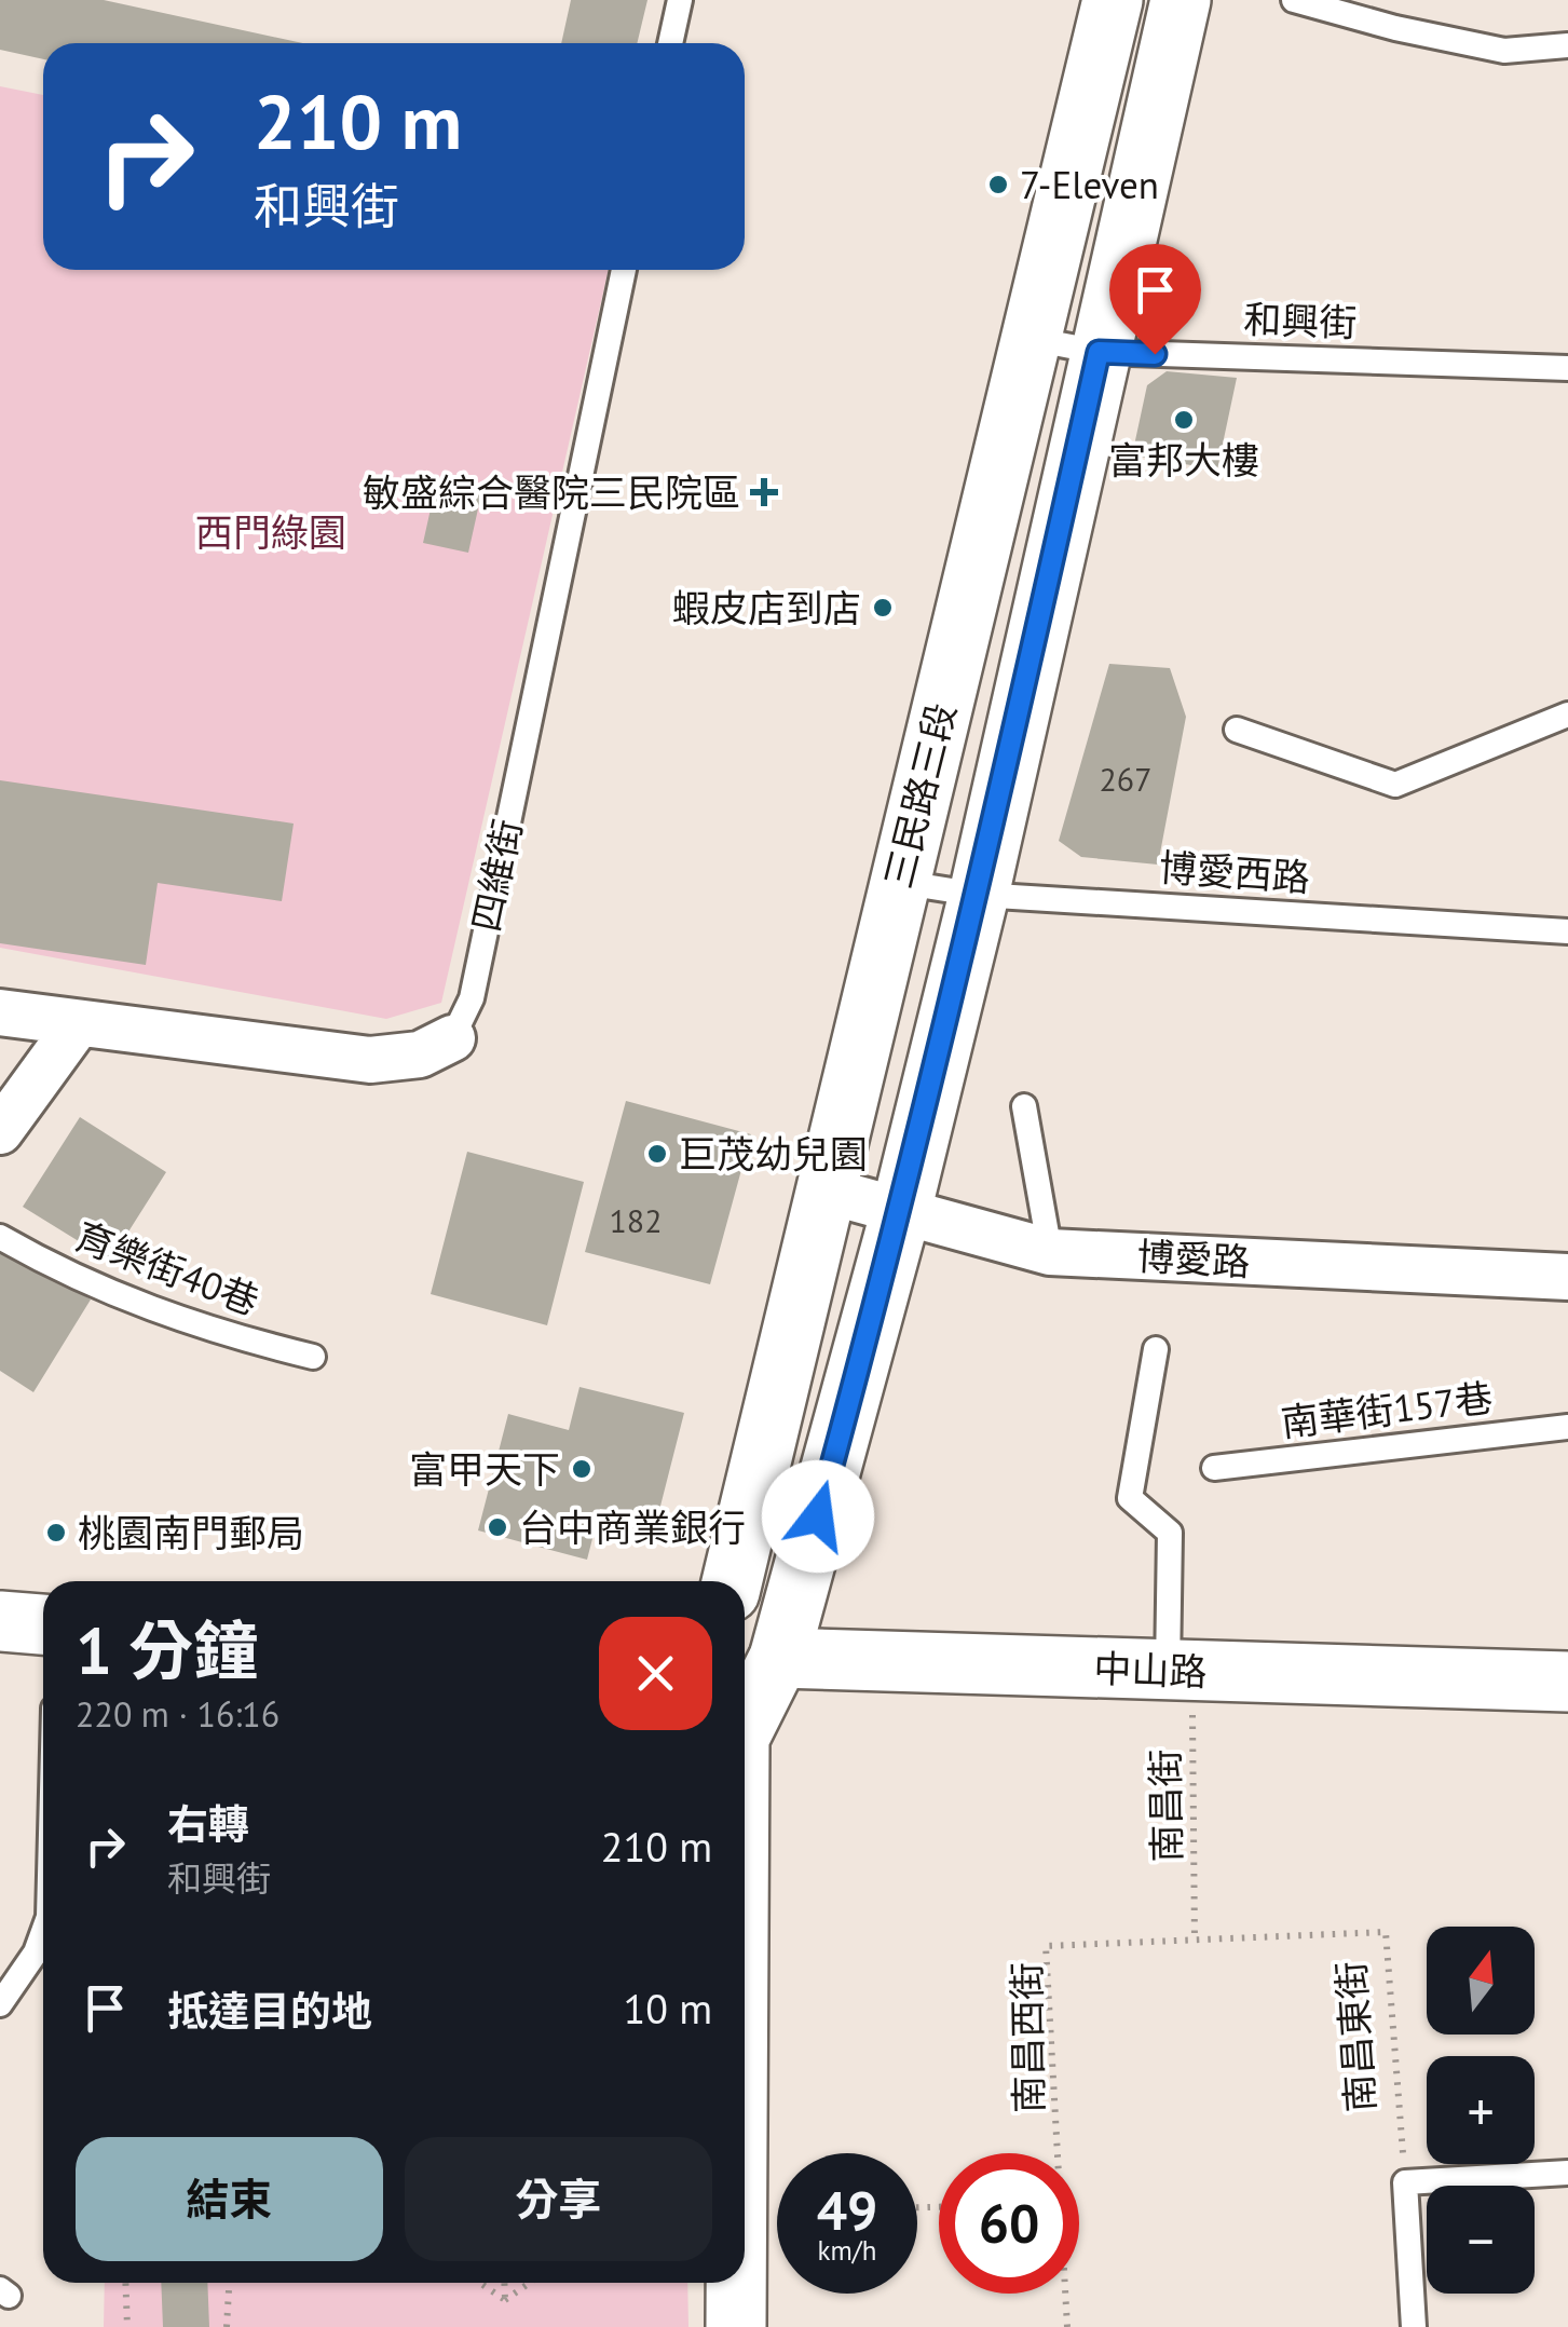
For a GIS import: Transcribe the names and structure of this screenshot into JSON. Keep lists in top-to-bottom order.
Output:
{
  "streets": {
    "main road": ["三民路三段", "中山路"],
    "street": ["四維街", "博愛路"],
    "lane": [
      "和興街",
      "博愛西路",
      "育樂街40巷",
      "南華街157巷"
    ],
    "path": ["南昌街", "南昌東街", "南昌西街"]
  },
  "crossings": [
    ["和興街", "三民路三段"],
    ["三民路三段", "博愛西路"],
    ["三民路三段", "博愛路"],
    ["三民路三段", "中山路"],
    ["中山路", "南昌街"],
    ["南昌街", "南昌東街"],
    ["南昌街", "南昌西街"],
    ["南昌東街", "南昌西街"]
  ],
  "parks": ["西門綠園"],
  "places": {
    "other": [
      "7-Eleven",
      "富邦大樓",
      "蝦皮店到店",
      "巨茂幼兒園",
      "富甲天下",
      "台中商業銀行",
      "桃園南門郵局"
    ],
    "health": ["敏盛綜合醫院三民院區"]
  },
  "house_numbers": ["267", "182"],
  "north": "top",
  "page": {
    "turn": ["210 m", "和興街"],
    "heading": ["1 分鐘", "220 m · 16:16"],
    "list": [
      {
        "name": "右轉",
        "note": "和興街",
        "value": "210 m"
      },
      {
        "name": "抵達目的地",
        "value": "10 m"
      }
    ],
    "map_buttons": ["+", "−"],
    "buttons": ["結束", "分享"],
    "speed": "49 km/h",
    "limit": "60"
  }
}
